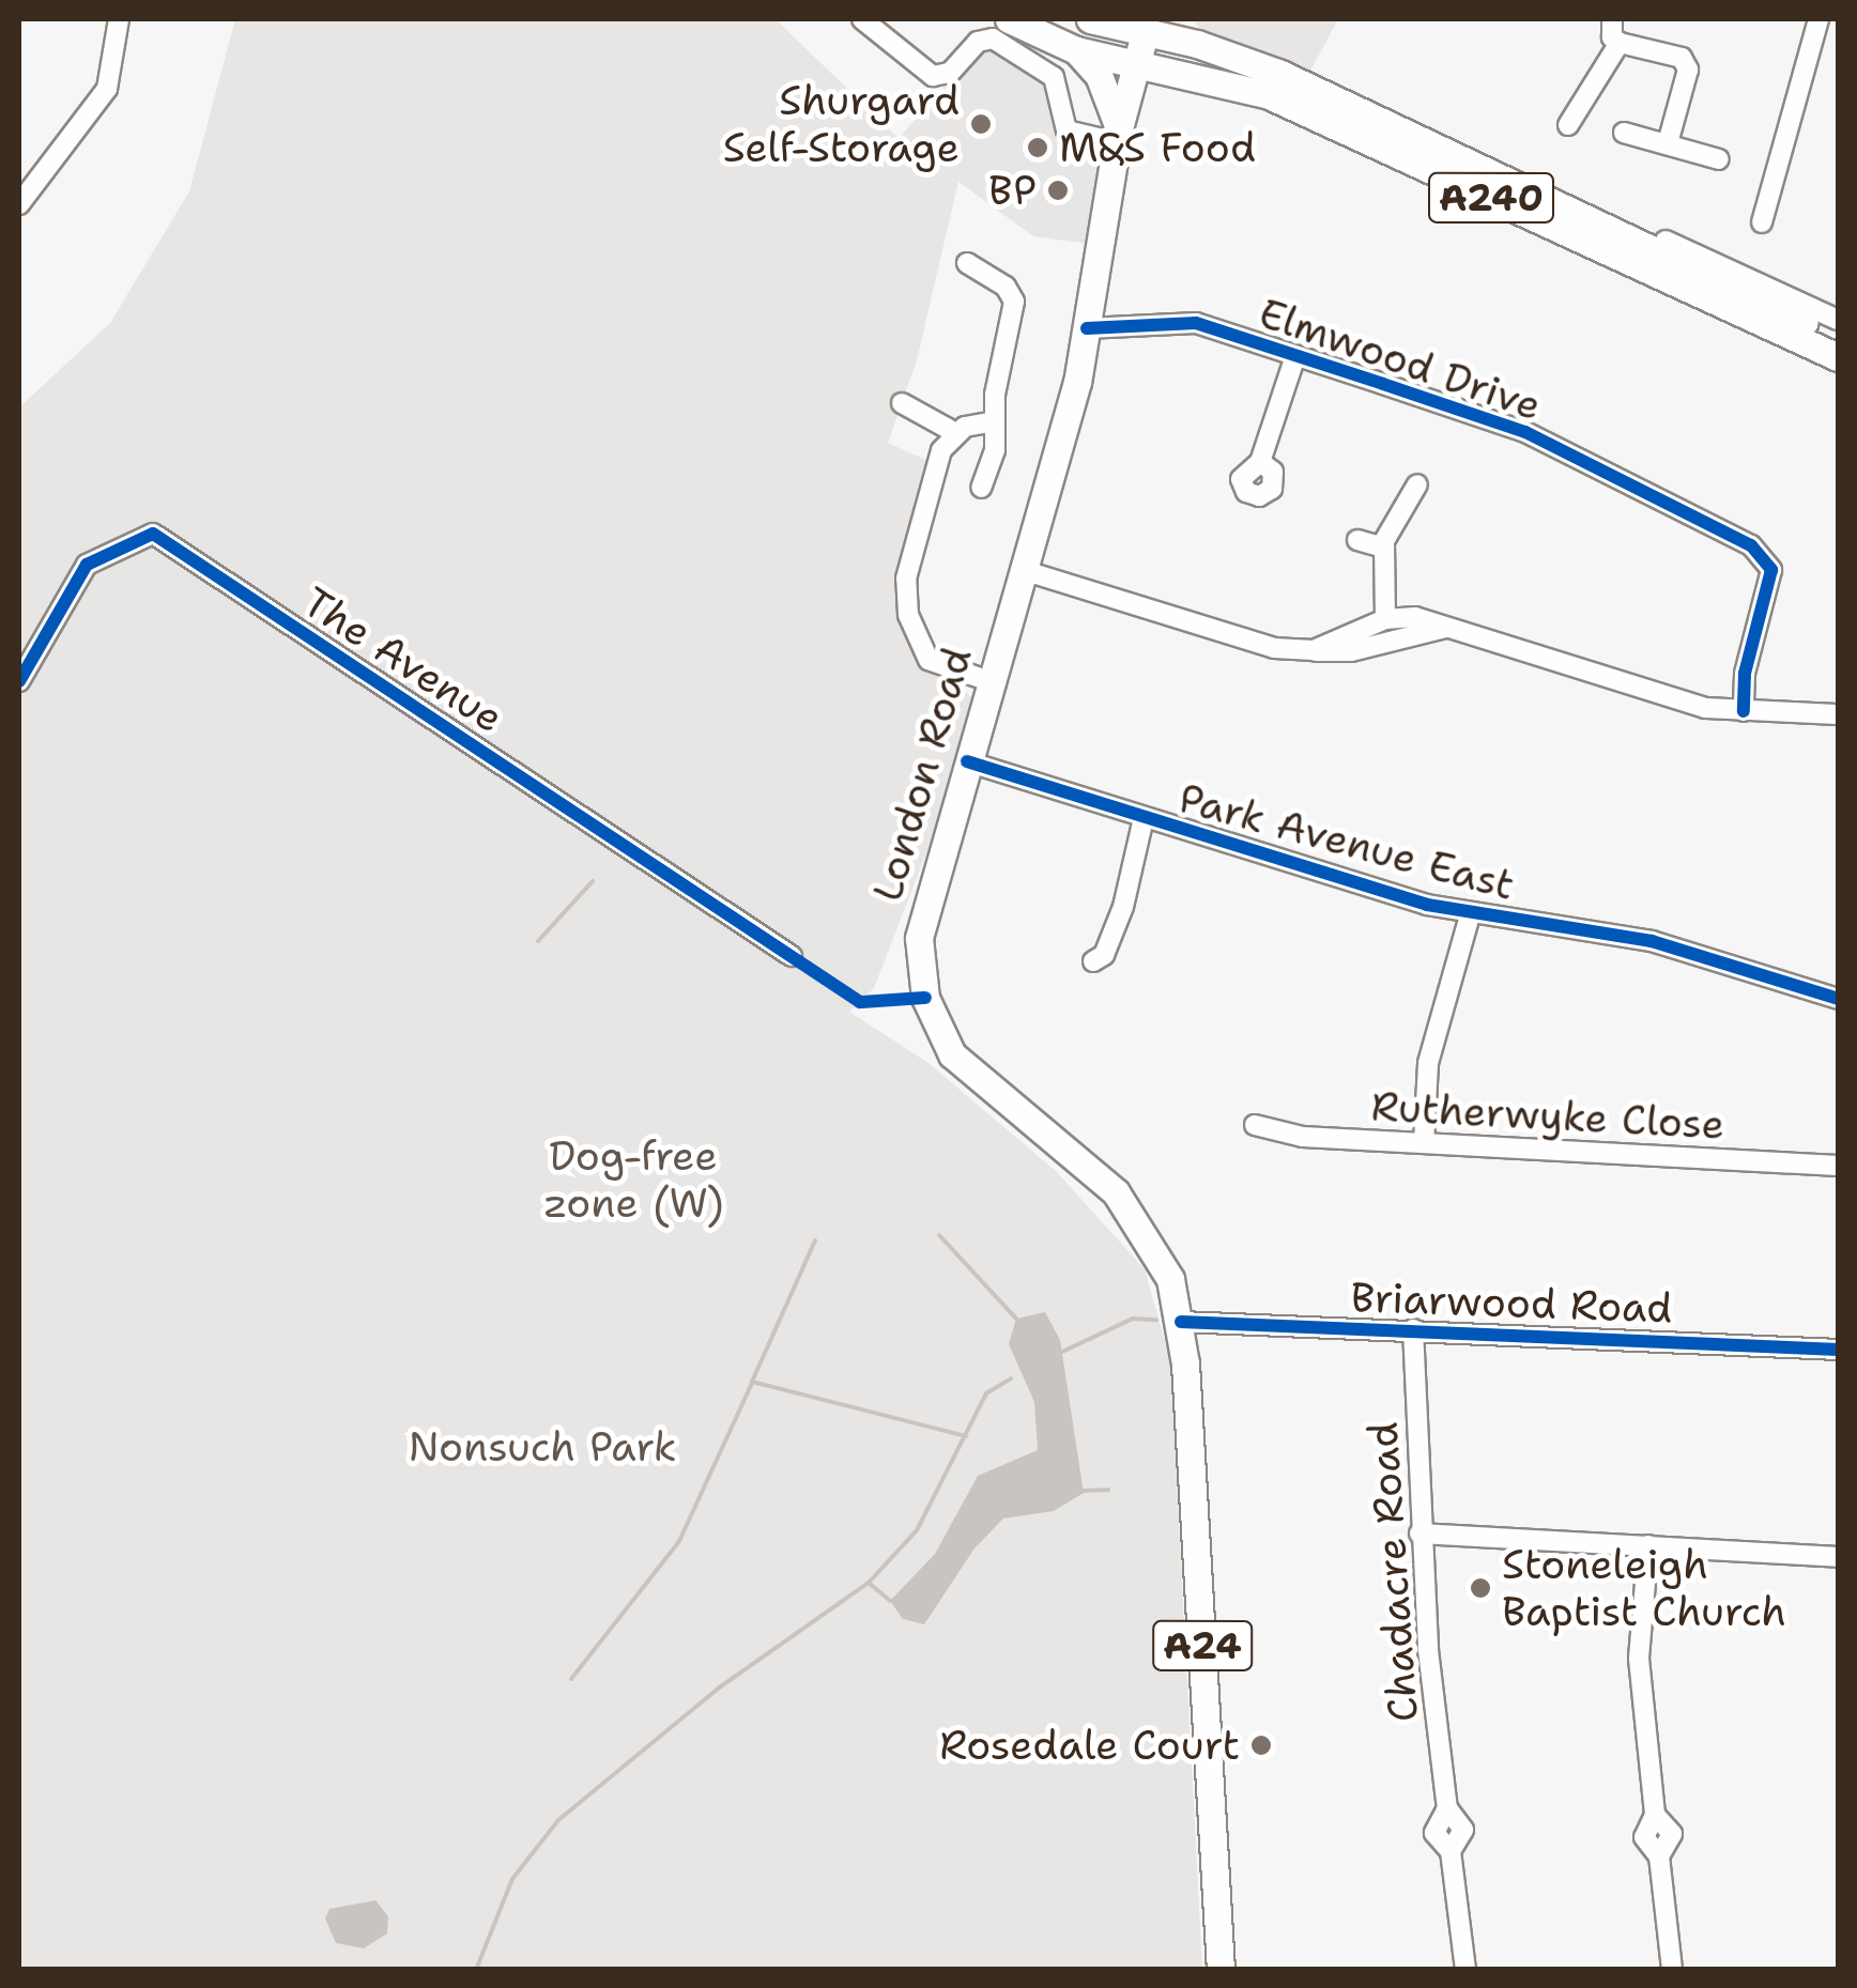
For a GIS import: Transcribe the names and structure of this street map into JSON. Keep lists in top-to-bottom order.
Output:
{
  "streets": {
    "highway": ["A240", "London Road", "A24"],
    "street": [
      "Elmwood Drive",
      "The Avenue",
      "Park Avenue East",
      "Rutherwyke Close",
      "Briarwood Road",
      "Chadacre Road"
    ]
  },
  "crossings": [
    ["A240", "London Road"],
    ["Elmwood Drive", "London Road"],
    ["London Road", "Park Avenue East"],
    ["London Road", "Briarwood Road"],
    ["Briarwood Road", "Chadacre Road"]
  ],
  "parks": ["Dog-free zone (W)", "Nonsuch Park"],
  "places": [
    "Shurgard Self-Storage",
    "M&S Food",
    "BP",
    "Stoneleigh Baptist Church",
    "Rosedale Court"
  ]
}
